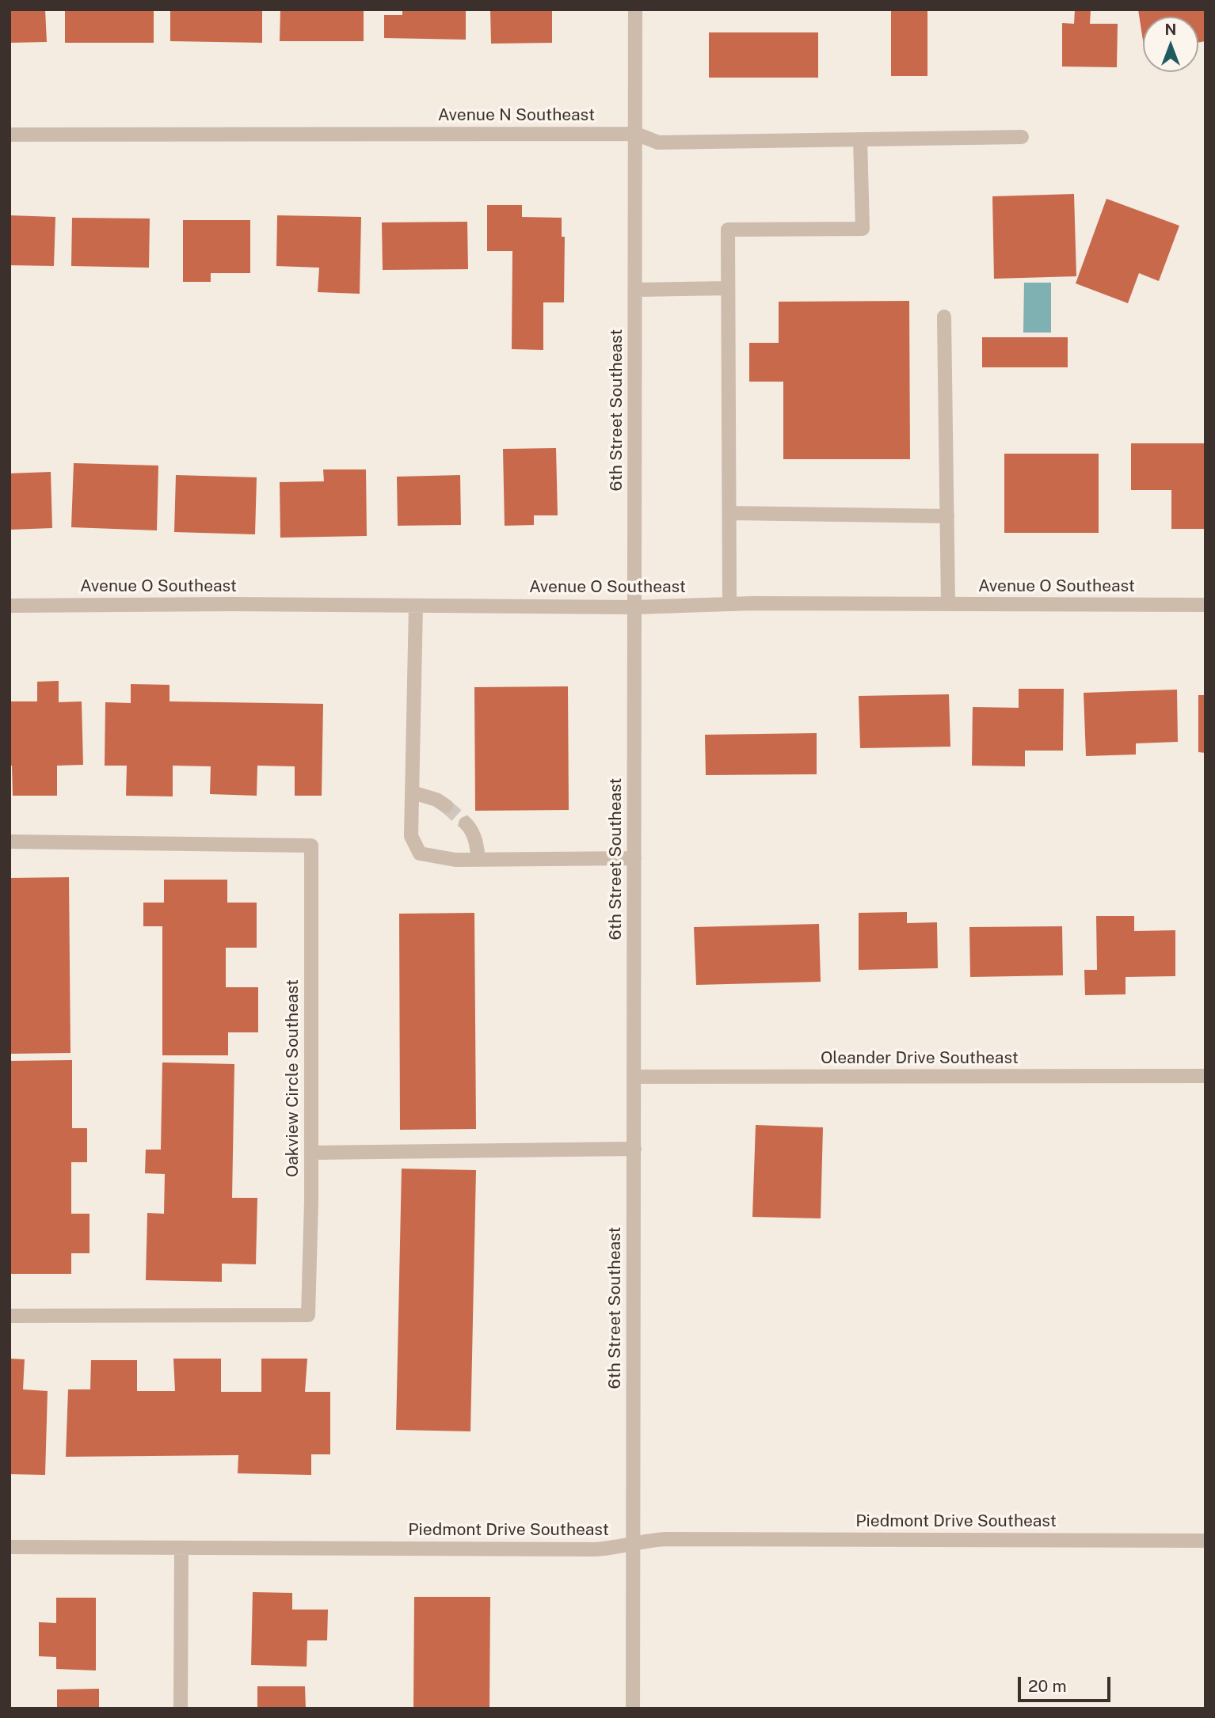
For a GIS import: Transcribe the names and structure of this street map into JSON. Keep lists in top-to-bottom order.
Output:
{
  "streets": {
    "street": [
      "Avenue N Southeast",
      "6th Street Southeast",
      "Avenue O Southeast",
      "Oleander Drive Southeast",
      "Oakview Circle Southeast",
      "Piedmont Drive Southeast"
    ]
  },
  "crossings": [
    ["Avenue N Southeast", "6th Street Southeast"],
    ["6th Street Southeast", "Avenue O Southeast"],
    ["6th Street Southeast", "Oleander Drive Southeast"],
    ["6th Street Southeast", "Piedmont Drive Southeast"]
  ],
  "scale_bar": "20 m",
  "north": "top"
}
